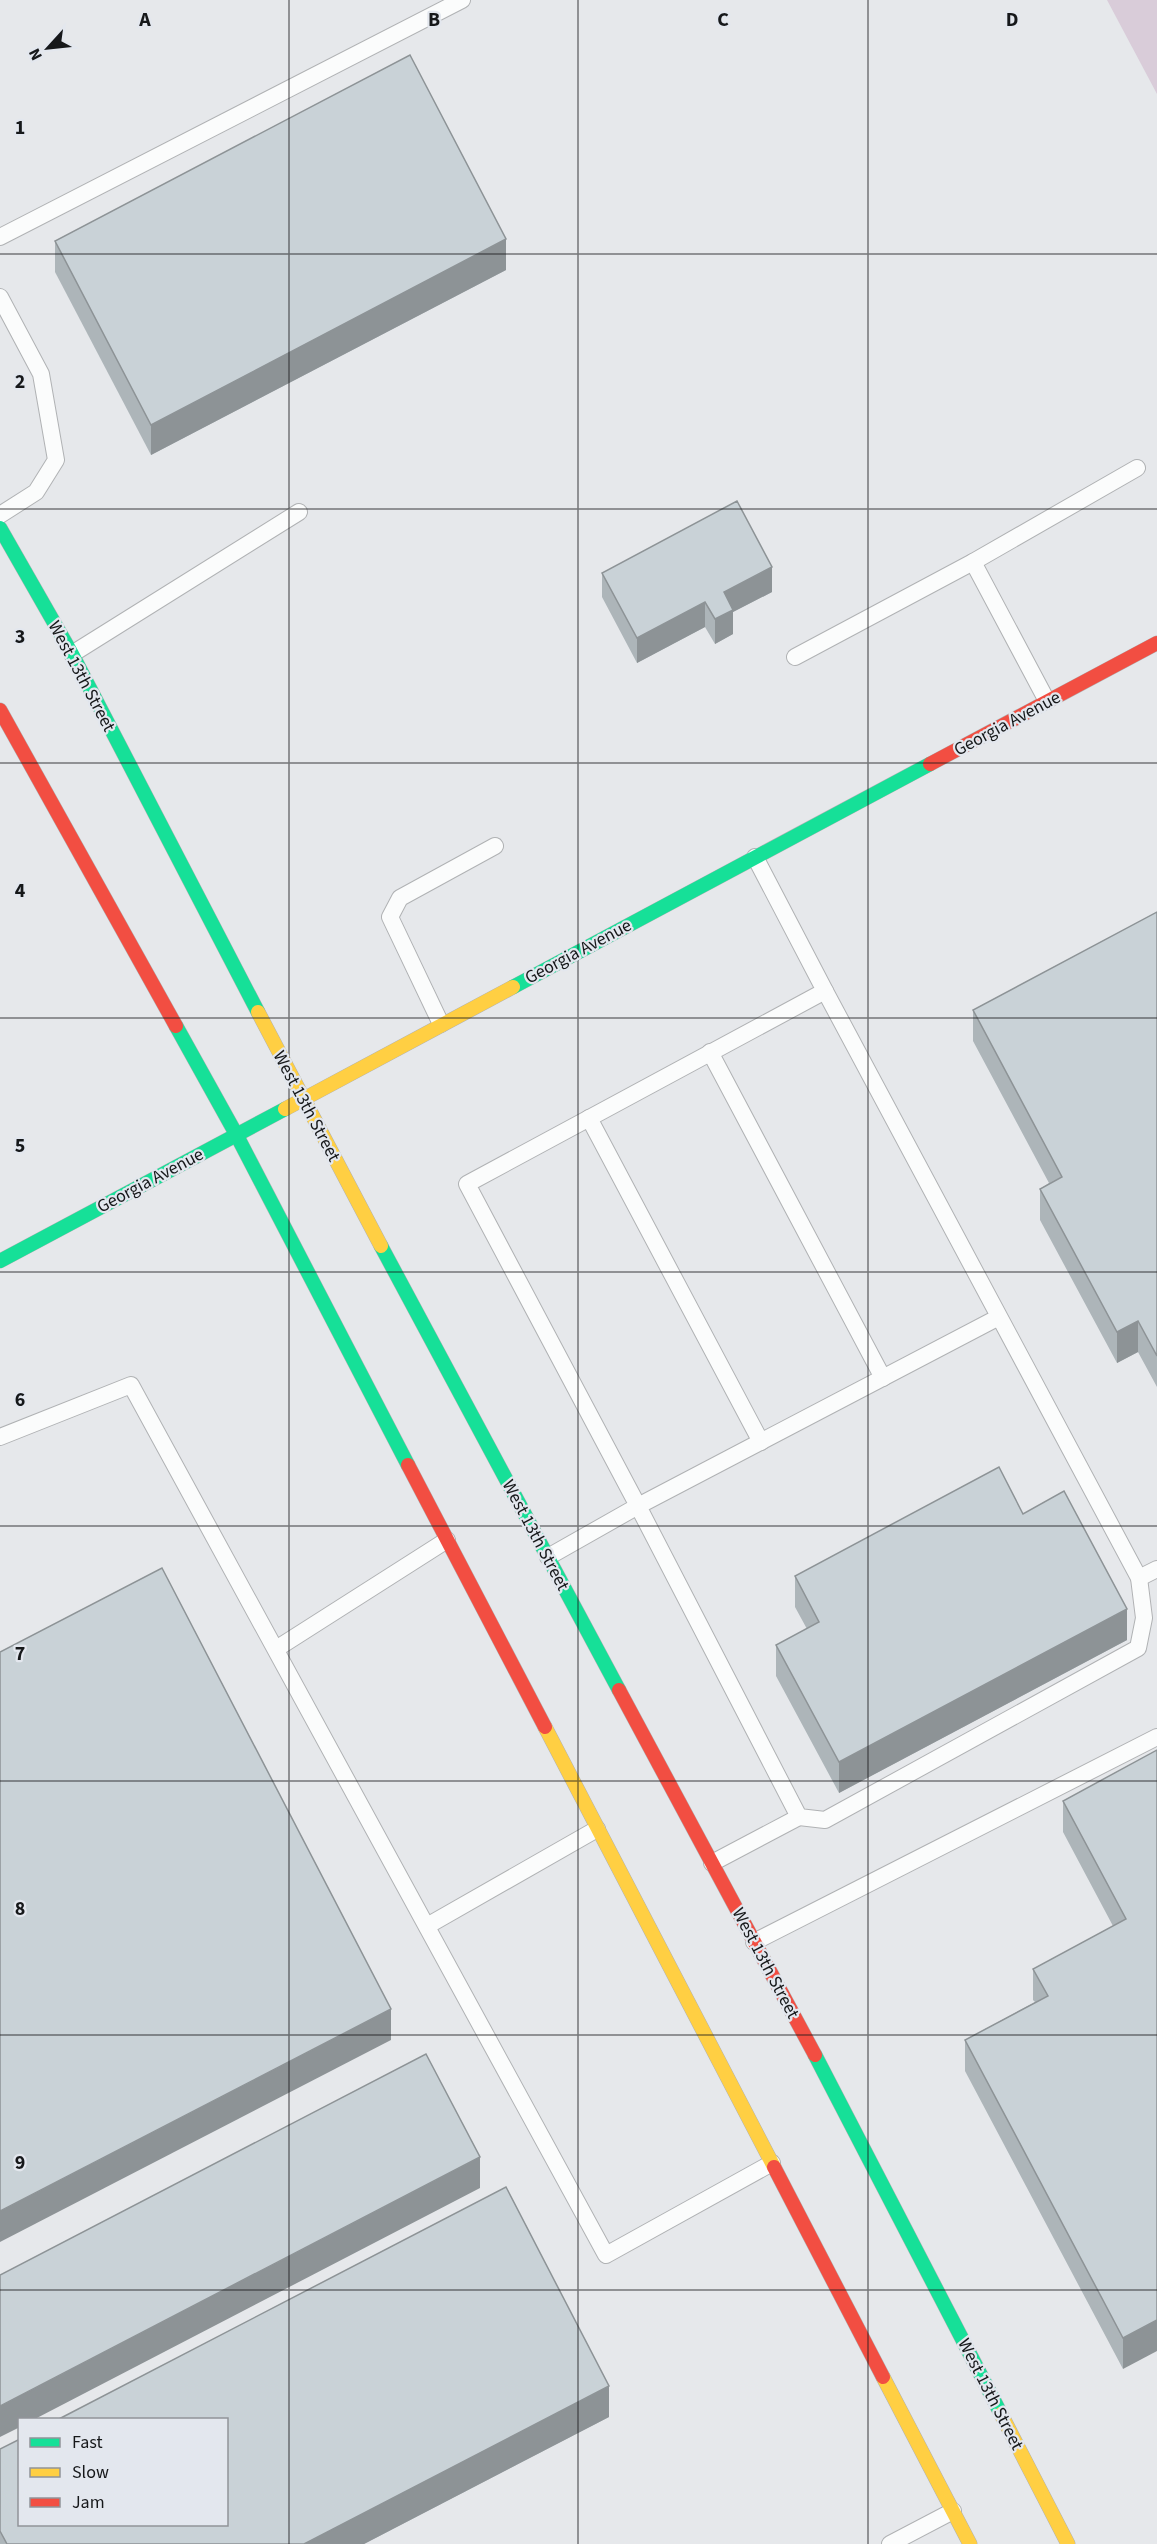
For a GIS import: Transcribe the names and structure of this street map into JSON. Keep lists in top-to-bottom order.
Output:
{
  "streets": {
    "main road": ["West 13th Street", "Georgia Avenue"]
  },
  "crossings": [
    ["West 13th Street", "Georgia Avenue"]
  ],
  "legend": ["Fast", "Slow", "Jam"],
  "north": "bottom left",
  "grid": {
    "columns": [
      "A",
      "B",
      "C",
      "D"
    ],
    "rows": [
      "1",
      "2",
      "3",
      "4",
      "5",
      "6",
      "7",
      "8",
      "9"
    ]
  }
}
